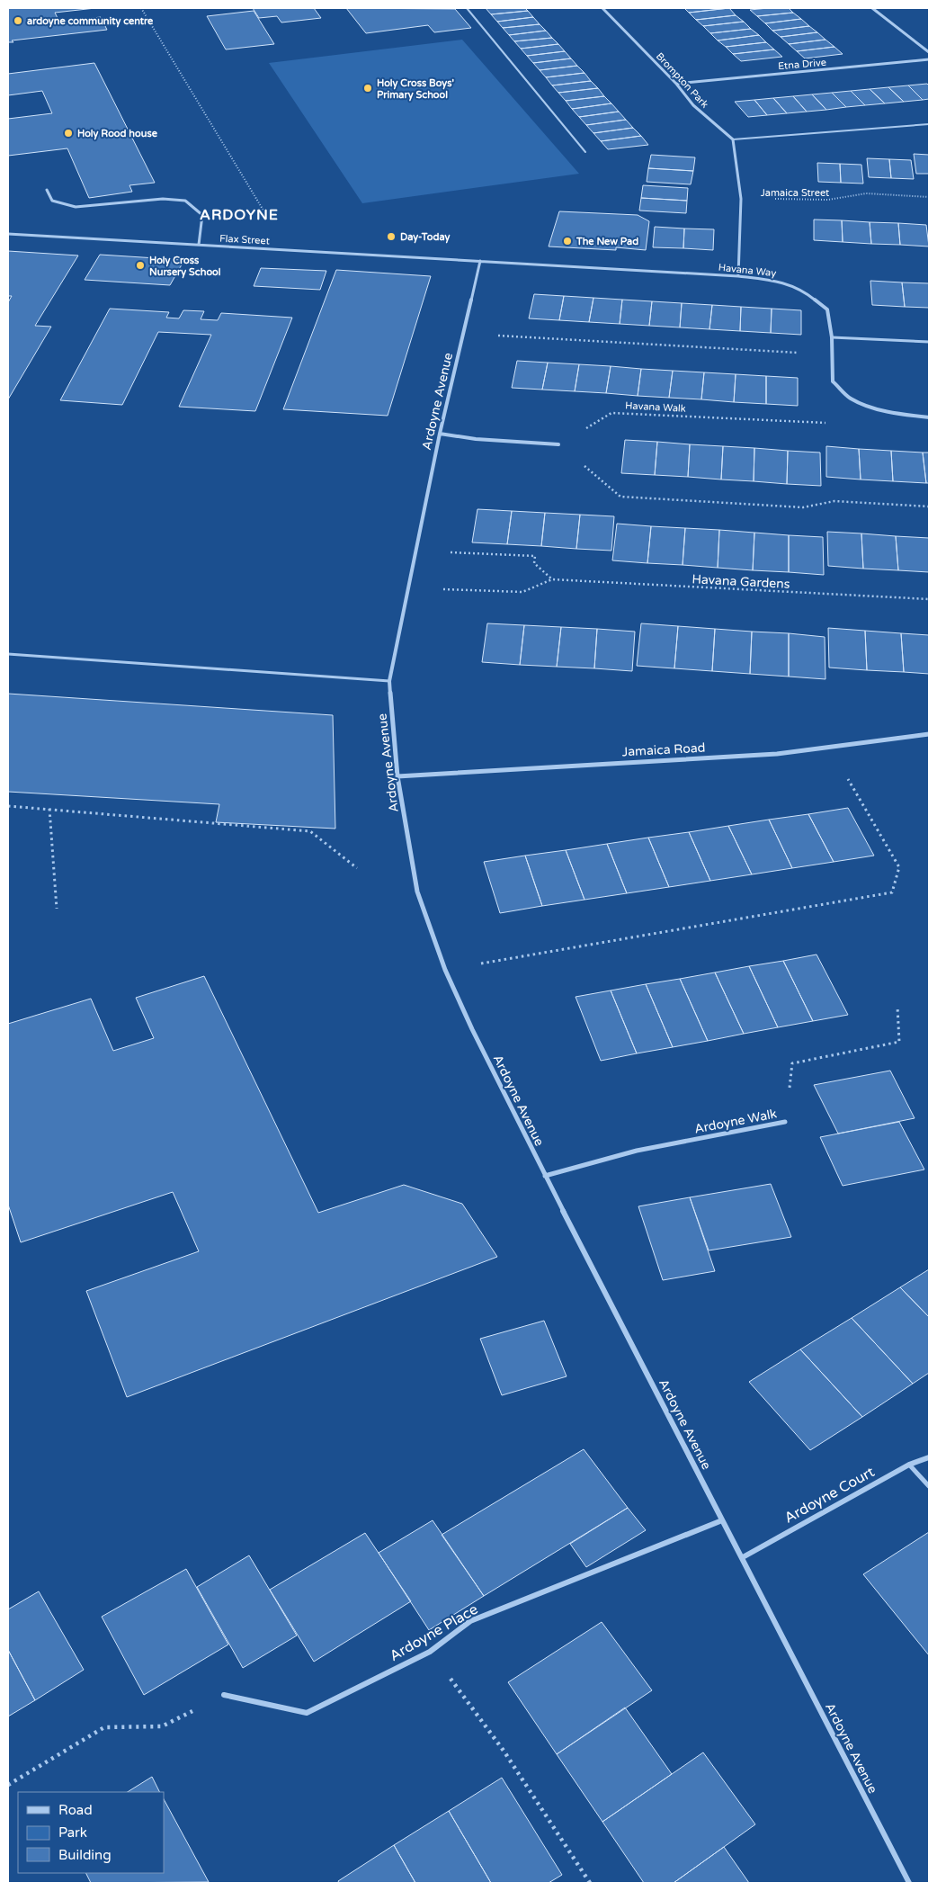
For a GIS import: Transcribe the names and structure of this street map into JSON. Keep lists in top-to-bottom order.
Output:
{
  "streets": {
    "street": [
      "Etna Drive",
      "Brompton Park",
      "Flax Street",
      "Havana Way",
      "Ardoyne Avenue",
      "Jamaica Road",
      "Ardoyne Walk",
      "Ardoyne Court",
      "Ardoyne Place"
    ],
    "path": ["Jamaica Street", "Havana Walk", "Havana Gardens"]
  },
  "crossings": [
    ["Etna Drive", "Brompton Park"],
    ["Flax Street", "Havana Way"],
    ["Flax Street", "Ardoyne Avenue"],
    ["Havana Way", "Ardoyne Avenue"],
    ["Havana Way", "Havana Walk"],
    ["Ardoyne Avenue", "Havana Gardens"],
    ["Ardoyne Avenue", "Jamaica Road"],
    ["Ardoyne Avenue", "Ardoyne Walk"],
    ["Ardoyne Avenue", "Ardoyne Court"],
    ["Ardoyne Avenue", "Ardoyne Place"]
  ],
  "districts": ["ARDOYNE"],
  "places": [
    "ardoyne community centre",
    "Holy Cross Boys' Primary School",
    "Holy Rood house",
    "Day-Today",
    "The New Pad",
    "Holy Cross Nursery School"
  ],
  "legend": ["Road", "Park", "Building"]
}
